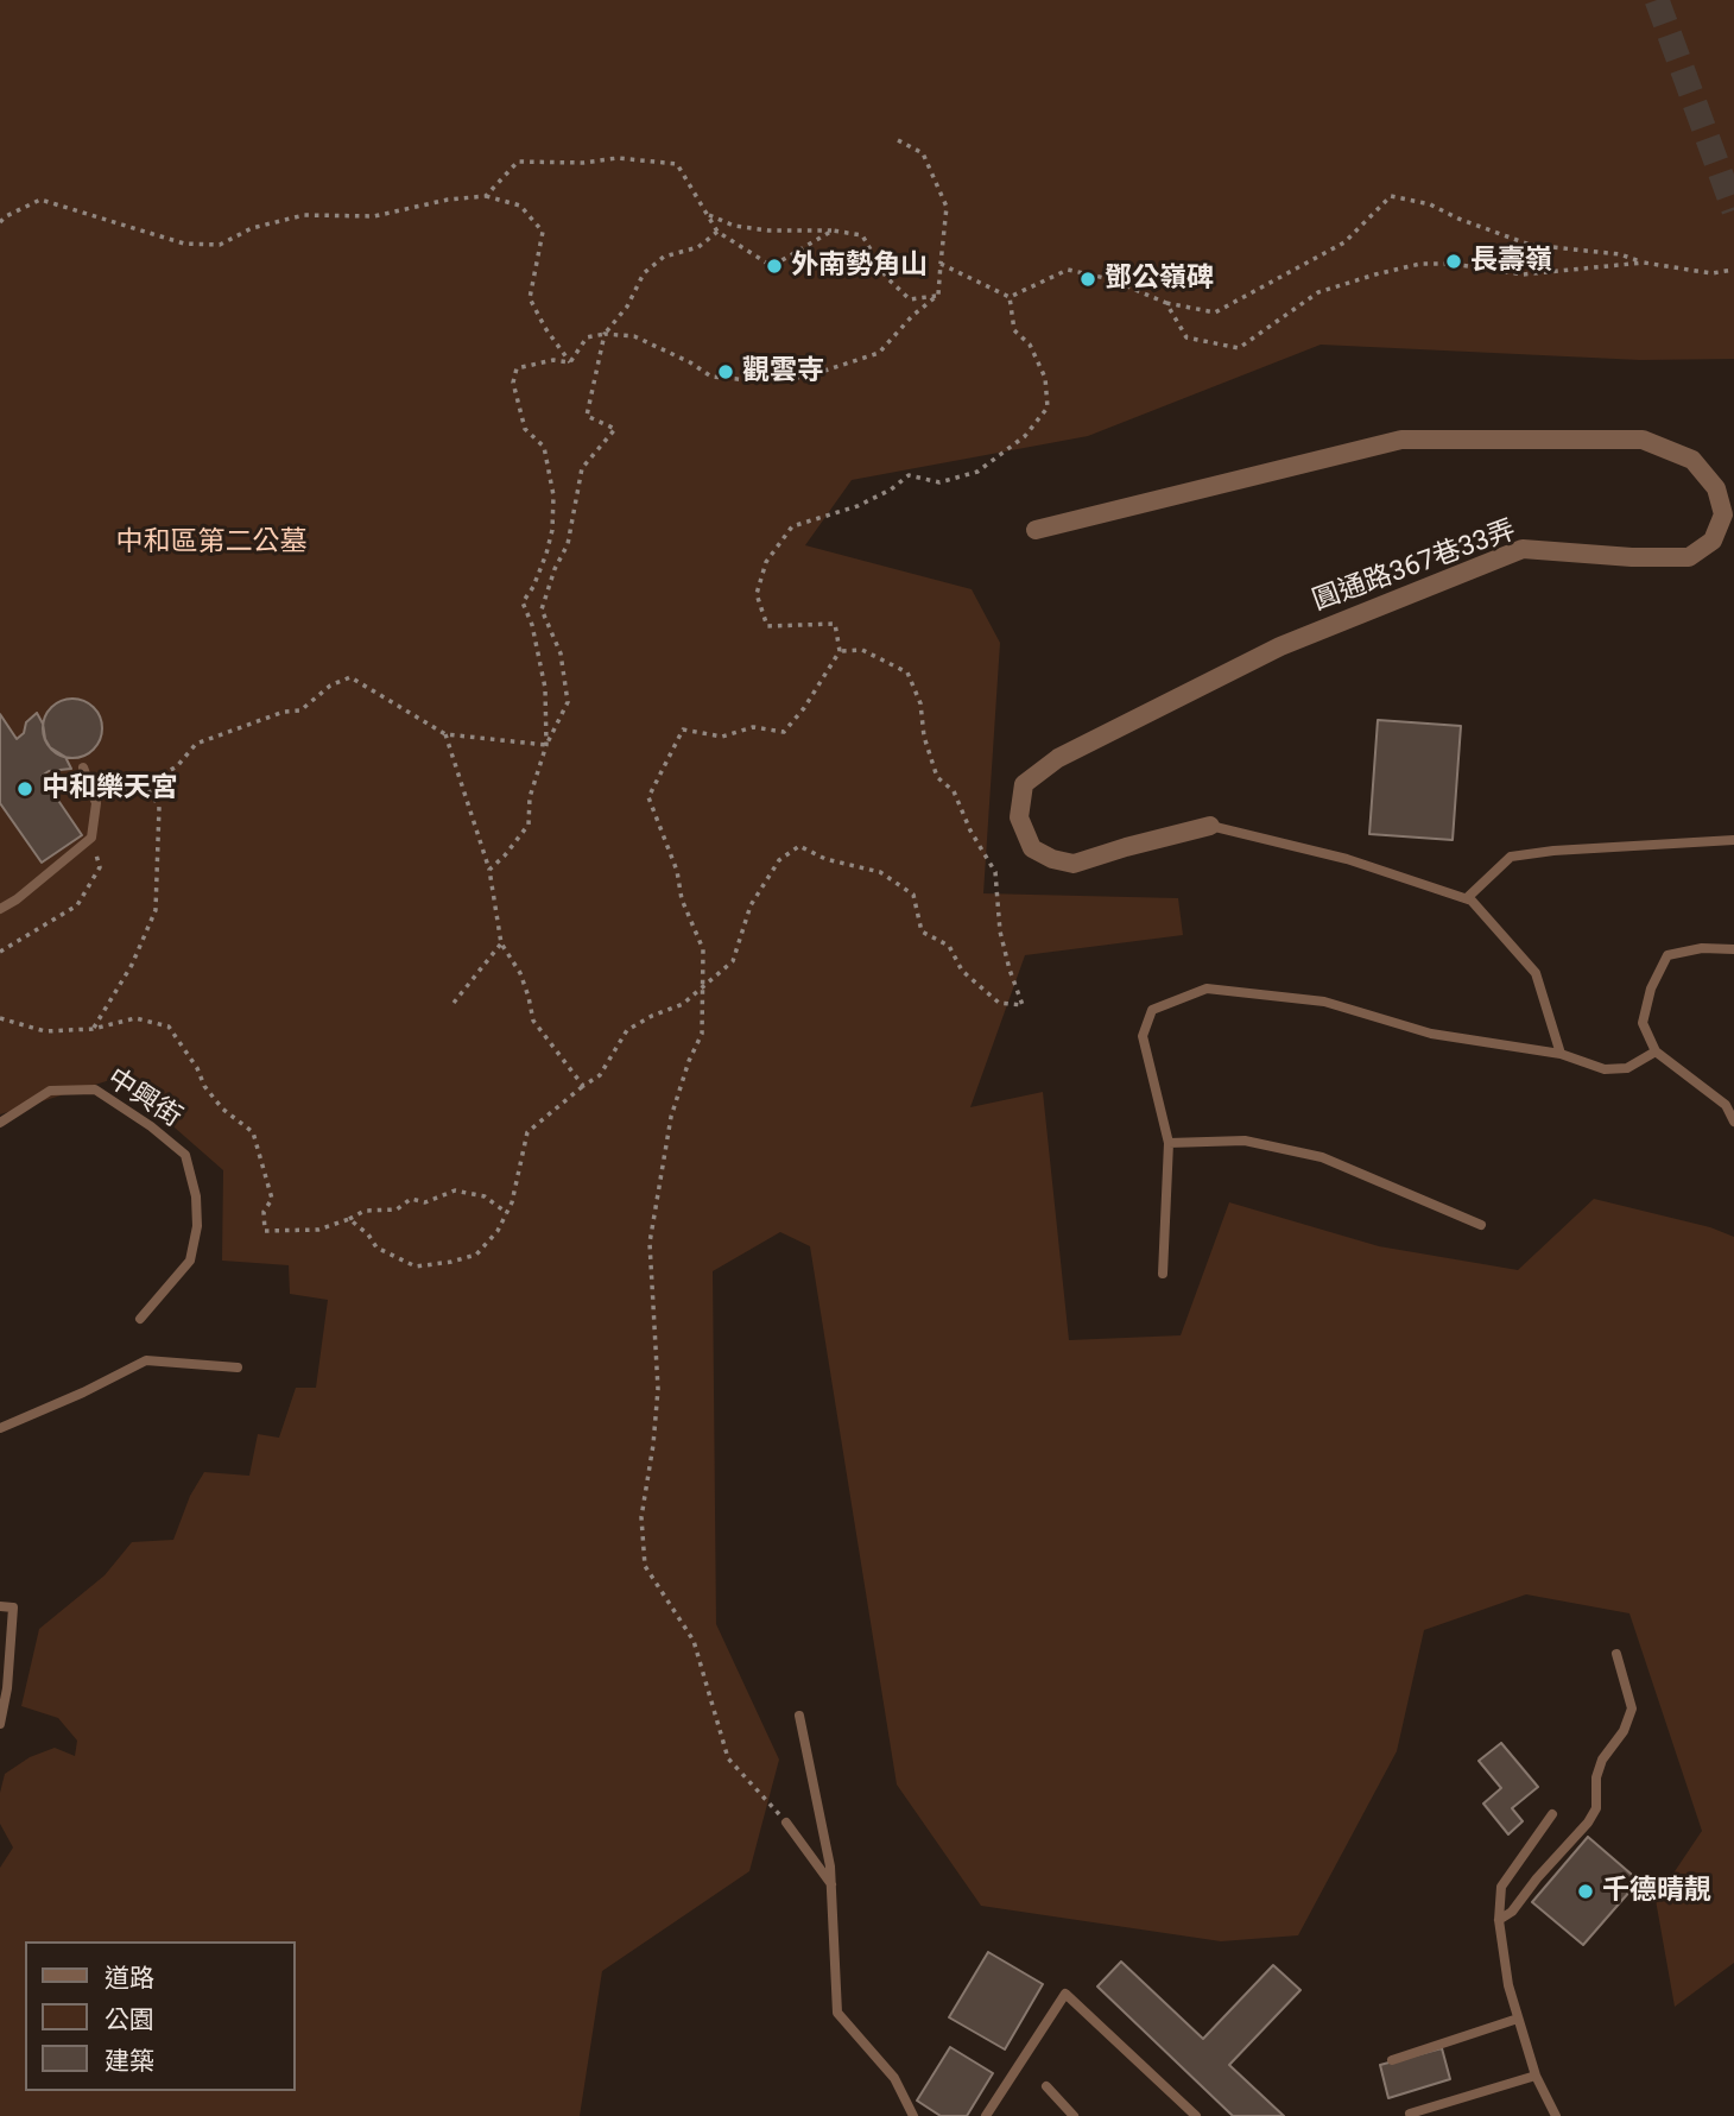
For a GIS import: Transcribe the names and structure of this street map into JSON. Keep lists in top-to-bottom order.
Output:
{
  "streets": {
    "street": ["圓通路367巷33弄"],
    "lane": ["中興街"]
  },
  "parks": ["中和區第二公墓"],
  "places": [
    "長壽嶺",
    "外南勢角山",
    "鄧公嶺碑",
    "觀雲寺",
    "中和樂天宮",
    "千德晴靚"
  ],
  "legend": ["道路", "公園", "建築"]
}
